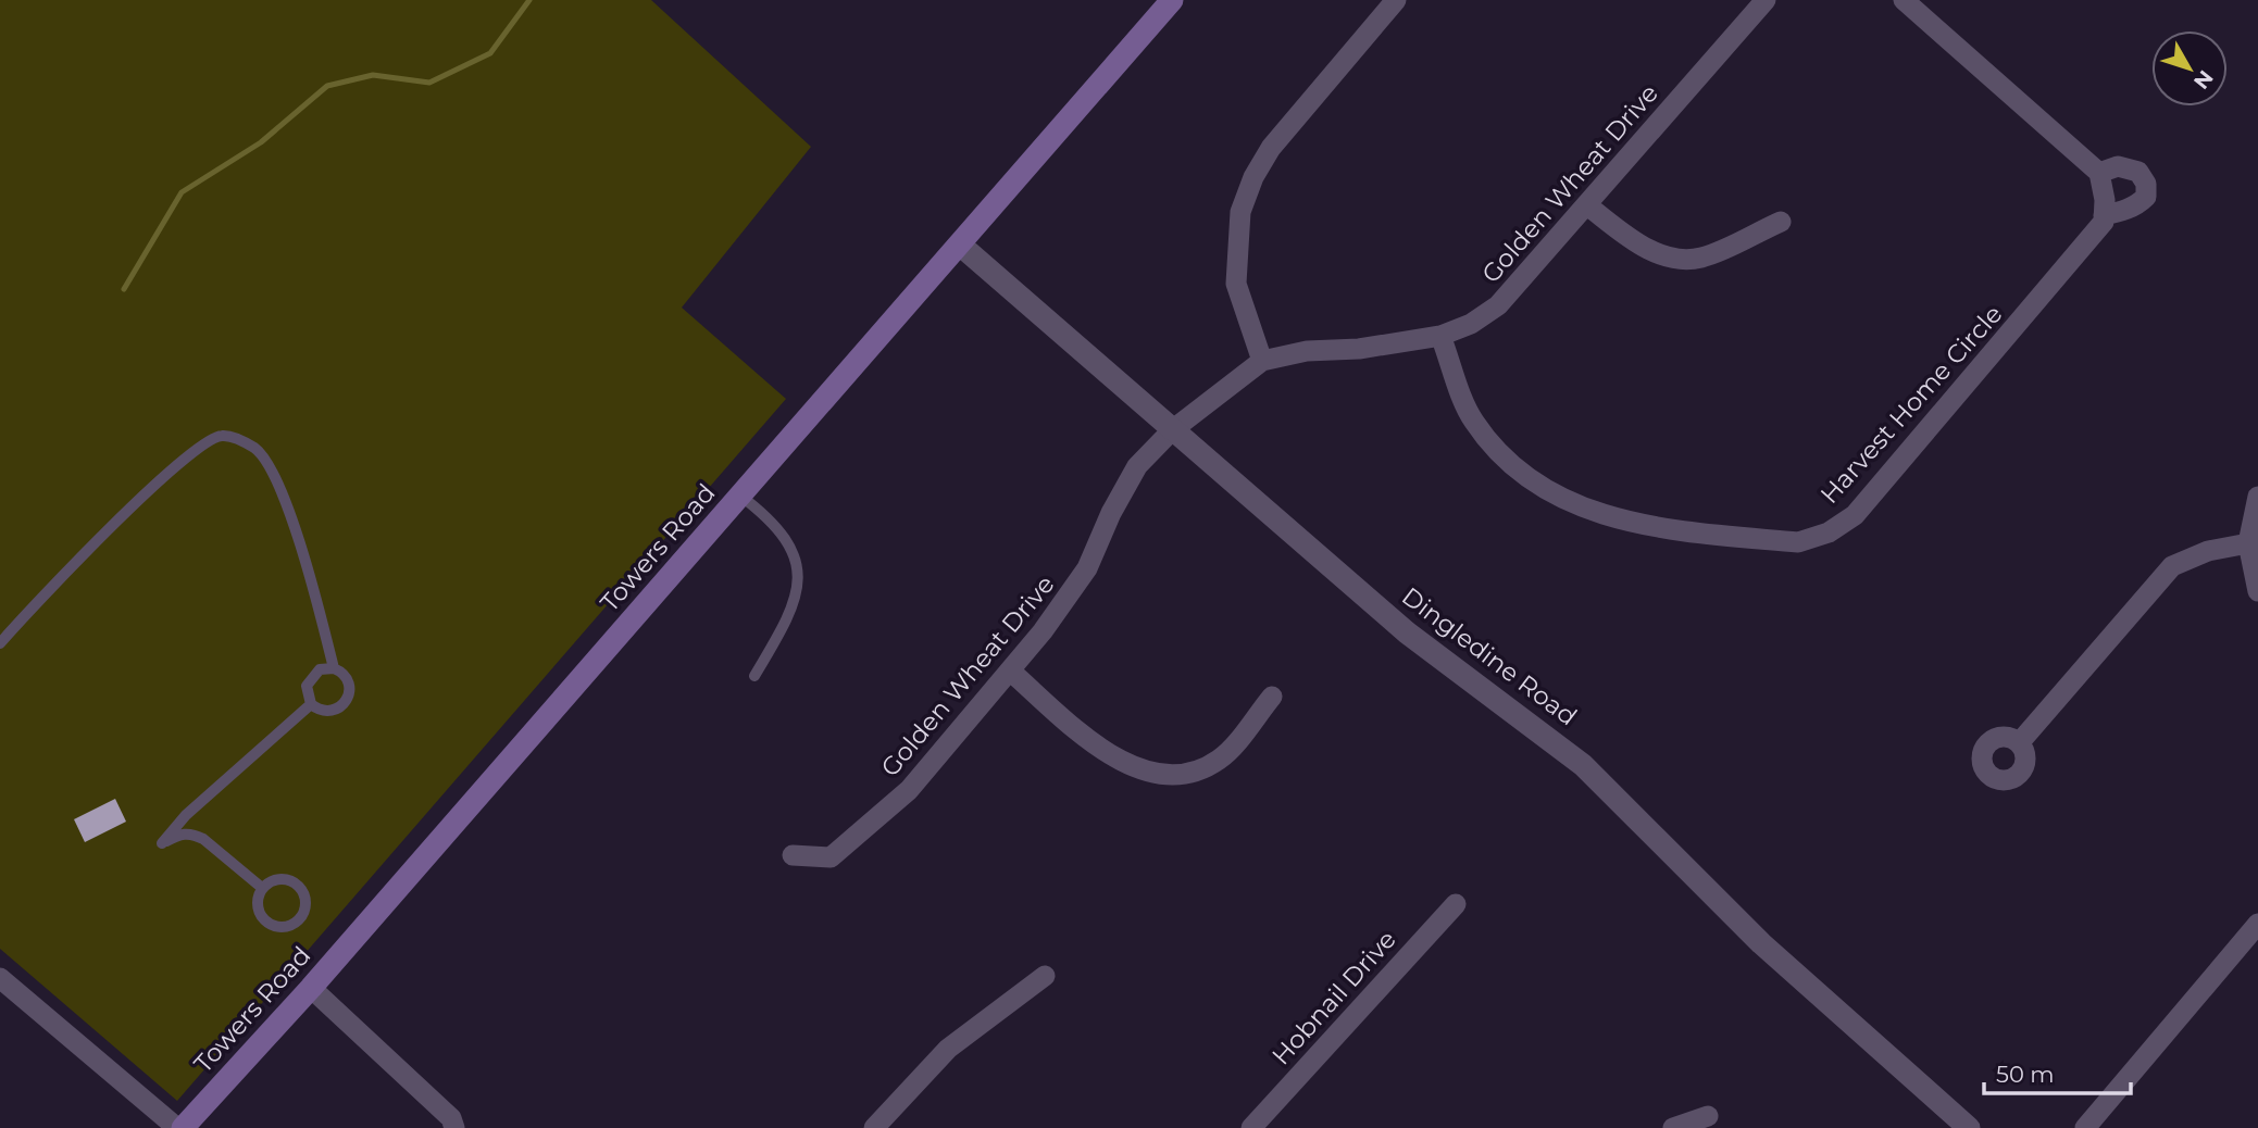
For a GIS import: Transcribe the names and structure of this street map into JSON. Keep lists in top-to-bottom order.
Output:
{
  "streets": {
    "main road": ["Towers Road"],
    "street": [
      "Golden Wheat Drive",
      "Harvest Home Circle",
      "Dingledine Road",
      "Hobnail Drive"
    ]
  },
  "crossings": [
    ["Golden Wheat Drive", "Harvest Home Circle"],
    ["Golden Wheat Drive", "Dingledine Road"],
    ["Towers Road", "Dingledine Road"]
  ],
  "scale_bar": "50 m",
  "north": "bottom right"
}
